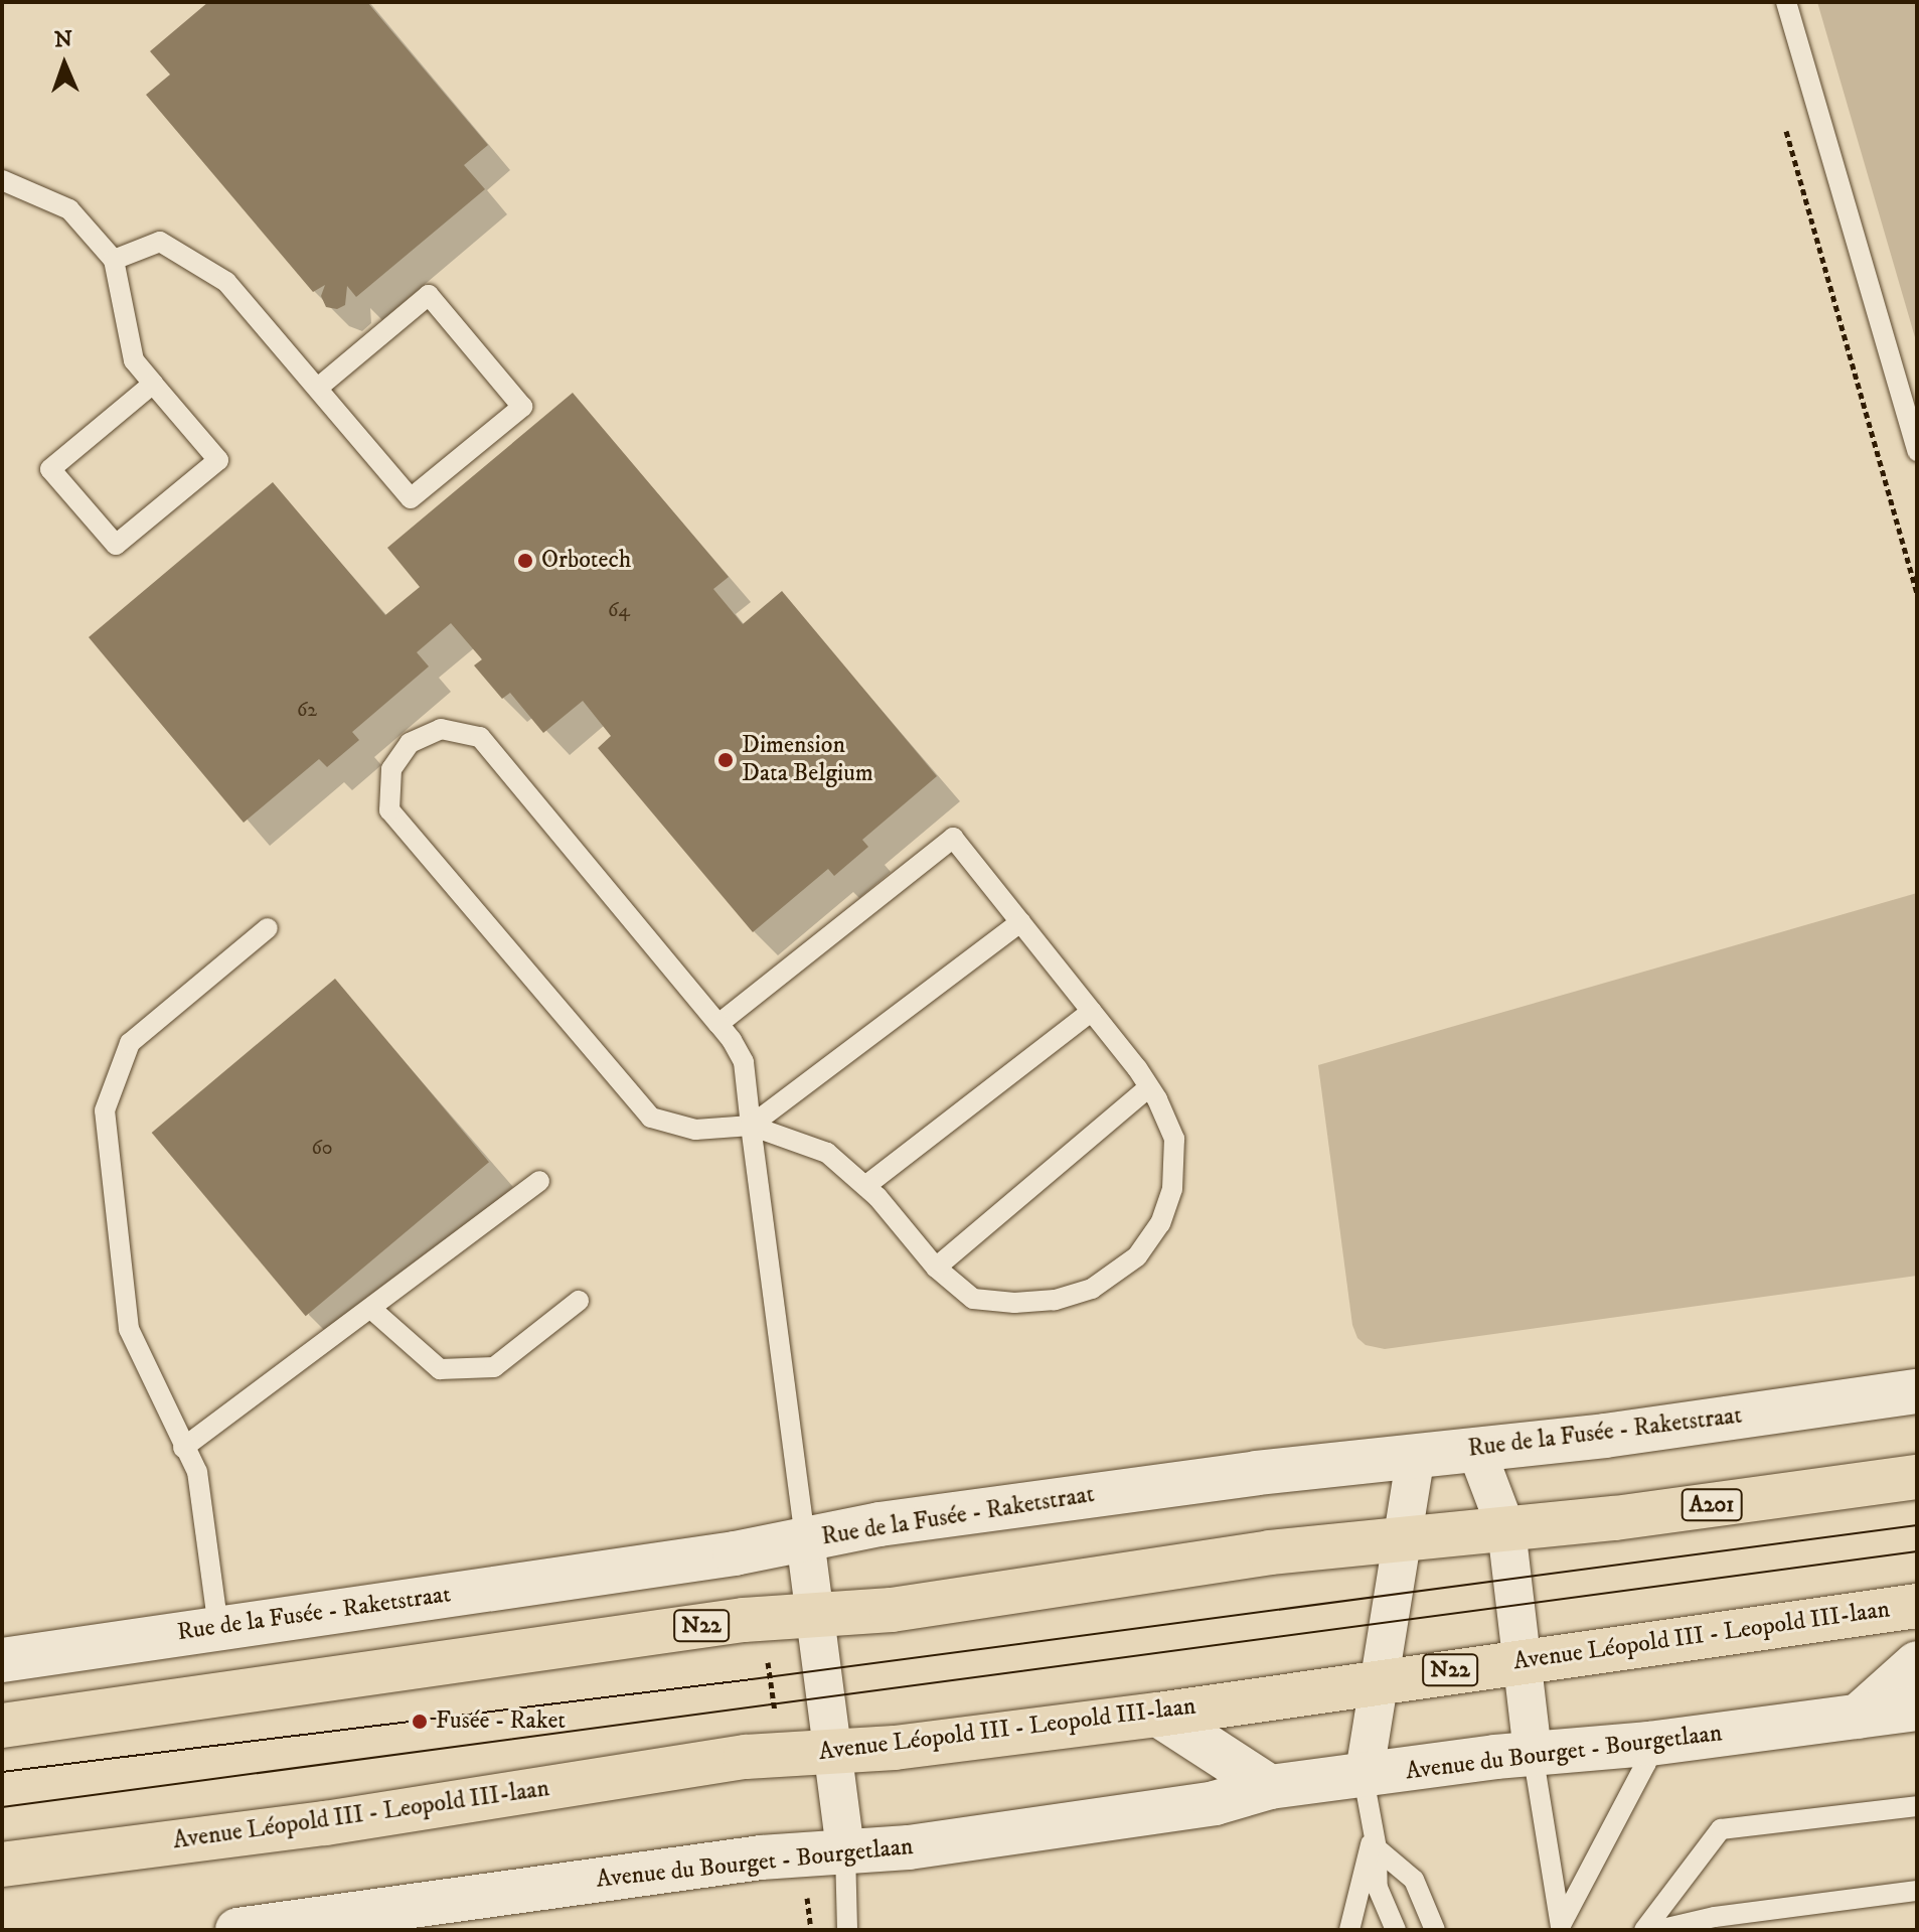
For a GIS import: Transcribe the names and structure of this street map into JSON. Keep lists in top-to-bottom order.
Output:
{
  "streets": {
    "main road": ["A201", "N22", "Avenue Léopold III - Leopold III-laan"],
    "street": ["Rue de la Fusée - Raketstraat", "Avenue du Bourget - Bourgetlaan"]
  },
  "crossings": [
    ["A201", "N22"]
  ],
  "places": ["Orbotech", "Dimension Data Belgium", "Fusée - Raket"],
  "house_numbers": ["64", "62", "60"],
  "north": "top"
}
